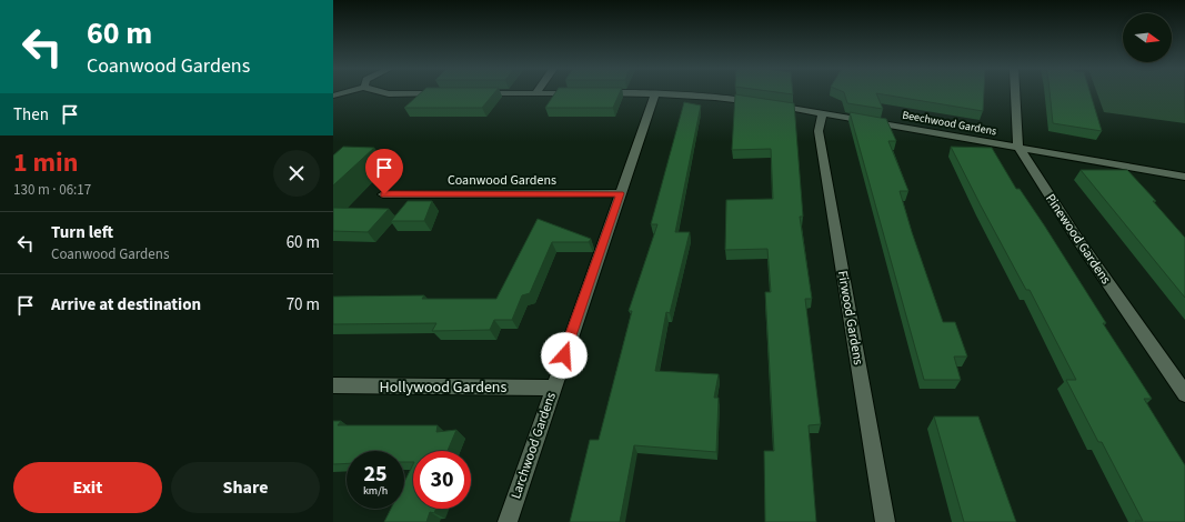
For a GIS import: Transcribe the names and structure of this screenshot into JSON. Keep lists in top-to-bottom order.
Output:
{
  "streets": {
    "street": [
      "Beechwood Gardens",
      "Coanwood Gardens",
      "Pinewood Gardens",
      "Firwood Gardens",
      "Hollywood Gardens",
      "Larchwood Gardens"
    ]
  },
  "crossings": [
    ["Beechwood Gardens", "Pinewood Gardens"],
    ["Beechwood Gardens", "Firwood Gardens"],
    ["Beechwood Gardens", "Larchwood Gardens"],
    ["Coanwood Gardens", "Larchwood Gardens"],
    ["Hollywood Gardens", "Larchwood Gardens"]
  ],
  "north": "right",
  "page": {
    "turn": ["60 m", "Coanwood Gardens"],
    "then": "Then",
    "heading": ["1 min", "130 m · 06:17"],
    "list": [
      {
        "name": "Turn left",
        "note": "Coanwood Gardens",
        "value": "60 m"
      },
      {
        "name": "Arrive at destination",
        "value": "70 m"
      }
    ],
    "speed": "25 km/h",
    "limit": "30",
    "buttons": ["Exit", "Share"]
  }
}
